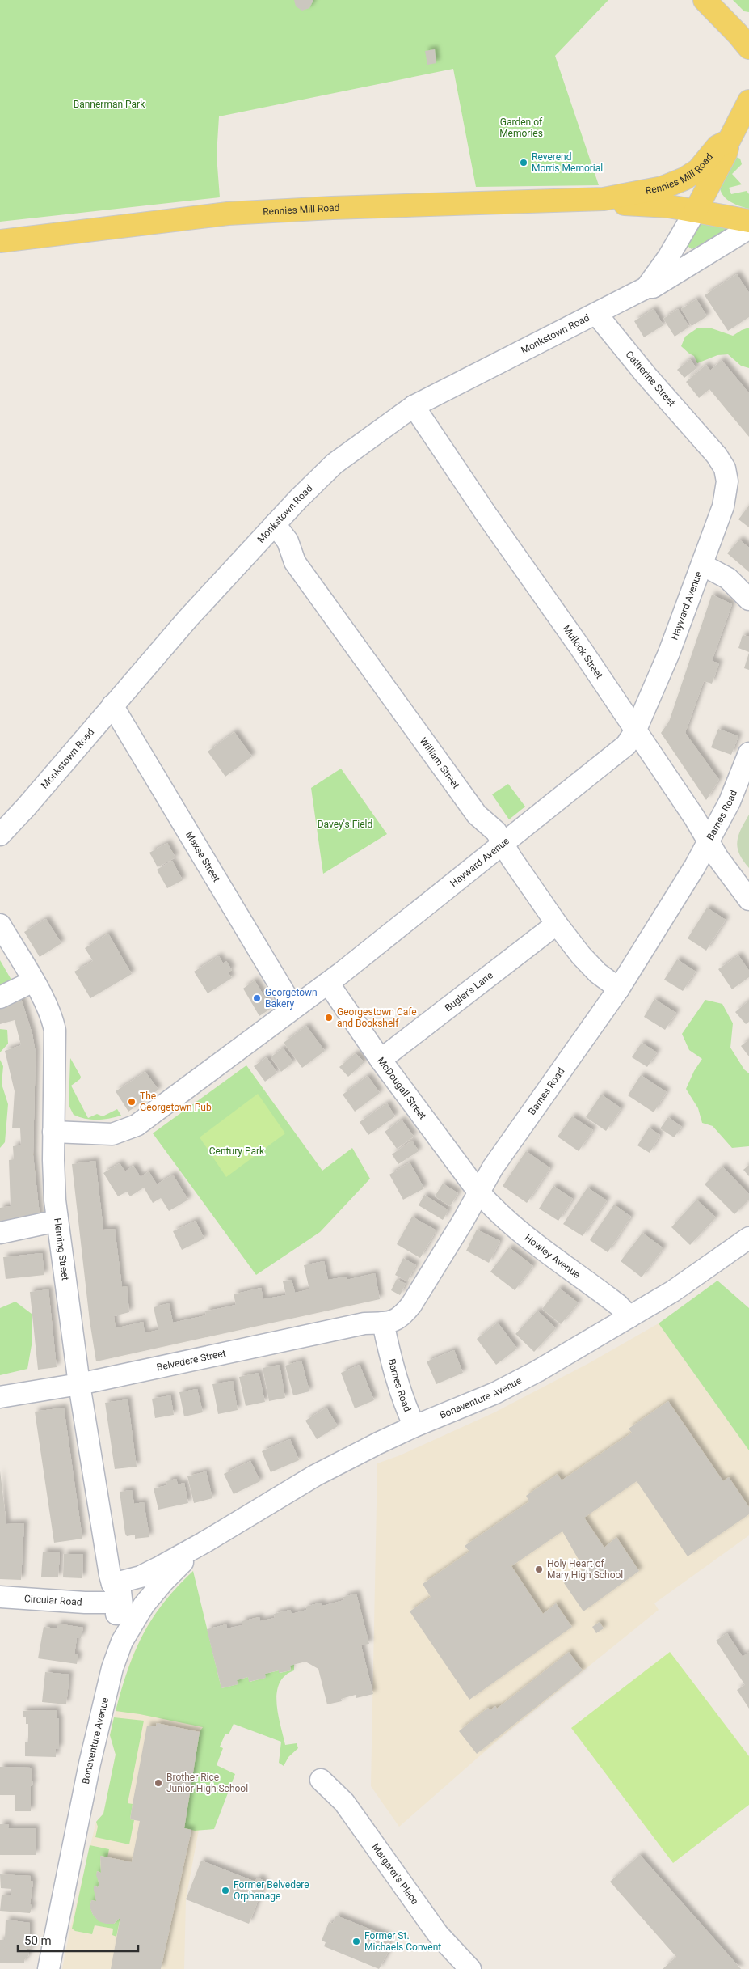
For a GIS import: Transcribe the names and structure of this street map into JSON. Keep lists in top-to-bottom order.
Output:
{
  "streets": {
    "main road": ["Rennies Mill Road"],
    "street": [
      "Monkstown Road",
      "Catherine Street",
      "Hayward Avenue",
      "Mullock Street",
      "William Street",
      "Barnes Road",
      "Maxse Street",
      "Bugler's Lane",
      "McDougall Street",
      "Fleming Street",
      "Howley Avenue",
      "Belvedere Street",
      "Bonaventure Avenue",
      "Circular Road",
      "Margaret's Place"
    ]
  },
  "crossings": [
    ["Rennies Mill Road", "Monkstown Road"],
    ["Monkstown Road", "Catherine Street"],
    ["Monkstown Road", "Mullock Street"],
    ["Monkstown Road", "William Street"],
    ["Monkstown Road", "Maxse Street"],
    ["Catherine Street", "Hayward Avenue"],
    ["Hayward Avenue", "Mullock Street"],
    ["Hayward Avenue", "William Street"],
    ["Hayward Avenue", "Maxse Street"],
    ["Hayward Avenue", "McDougall Street"],
    ["Hayward Avenue", "Fleming Street"],
    ["Mullock Street", "Barnes Road"],
    ["William Street", "Barnes Road"],
    ["William Street", "Bugler's Lane"],
    ["Barnes Road", "McDougall Street"],
    ["Barnes Road", "Howley Avenue"],
    ["Barnes Road", "Belvedere Street"],
    ["Barnes Road", "Bonaventure Avenue"],
    ["Bugler's Lane", "McDougall Street"],
    ["McDougall Street", "Howley Avenue"],
    ["Fleming Street", "Belvedere Street"],
    ["Fleming Street", "Bonaventure Avenue"],
    ["Fleming Street", "Circular Road"],
    ["Howley Avenue", "Bonaventure Avenue"],
    ["Bonaventure Avenue", "Circular Road"]
  ],
  "parks": [
    "Bannerman Park",
    "Garden of Memories",
    "Davey's Field",
    "Century Park"
  ],
  "places": [
    "Reverend Morris Memorial",
    "Georgetown Bakery",
    "Georgestown Cafe and Bookshelf",
    "The Georgetown Pub",
    "Holy Heart of Mary High School",
    "Brother Rice Junior High School",
    "Former Belvedere Orphanage",
    "Former St. Michaels Convent"
  ],
  "scale_bar": "50 m"
}
